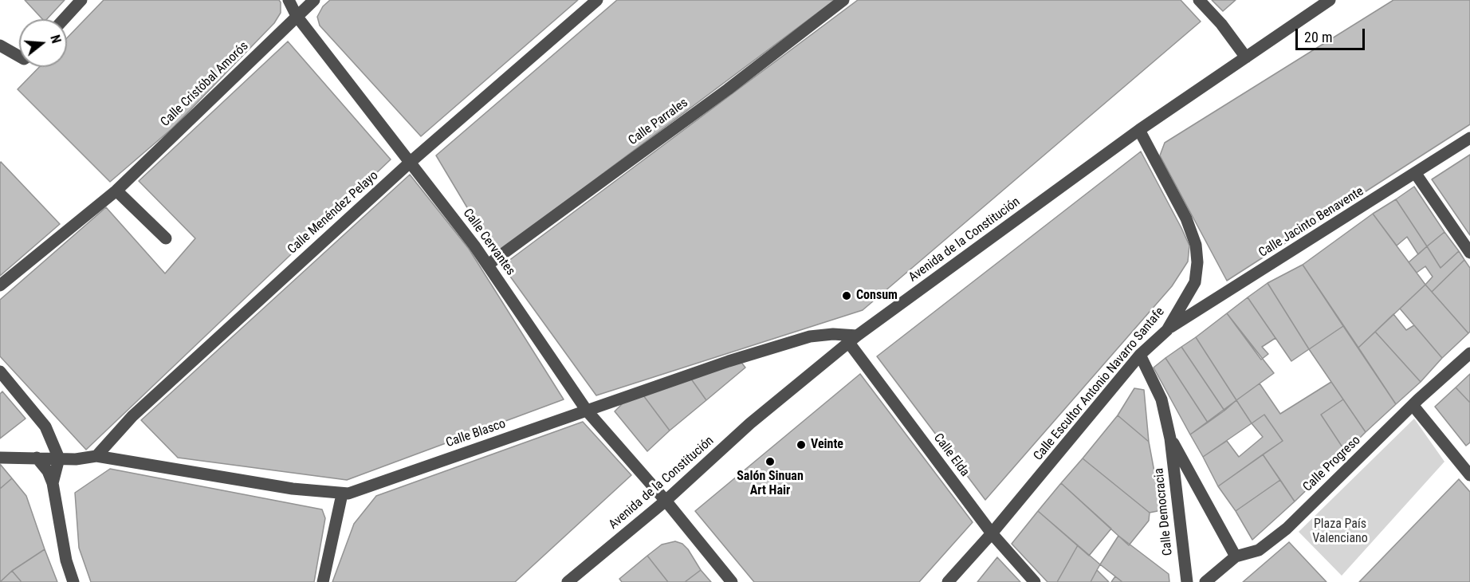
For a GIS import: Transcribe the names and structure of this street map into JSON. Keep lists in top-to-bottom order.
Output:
{
  "streets": {
    "street": [
      "Calle Cristóbal Amorós",
      "Calle Parrales",
      "Calle Menéndez Pelayo",
      "Calle Jacinto Benavente",
      "Avenida de la Constitución",
      "Calle Cervantes",
      "Calle Escultor Antonio Navarro Santafe",
      "Calle Blasco",
      "Calle Elda",
      "Calle Progreso",
      "Calle Democracia"
    ]
  },
  "crossings": [
    ["Calle Cristóbal Amorós", "Calle Cervantes"],
    ["Calle Parrales", "Calle Cervantes"],
    ["Calle Menéndez Pelayo", "Calle Cervantes"],
    ["Calle Menéndez Pelayo", "Calle Blasco"],
    ["Calle Jacinto Benavente", "Calle Escultor Antonio Navarro Santafe"],
    ["Avenida de la Constitución", "Calle Cervantes"],
    ["Avenida de la Constitución", "Calle Escultor Antonio Navarro Santafe"],
    ["Avenida de la Constitución", "Calle Blasco"],
    ["Avenida de la Constitución", "Calle Elda"],
    ["Calle Cervantes", "Calle Blasco"],
    ["Calle Escultor Antonio Navarro Santafe", "Calle Elda"],
    ["Calle Escultor Antonio Navarro Santafe", "Calle Democracia"],
    ["Calle Blasco", "Calle Elda"],
    ["Calle Progreso", "Calle Democracia"]
  ],
  "parks": ["Plaza País Valenciano"],
  "places": ["Consum", "Veinte", "Salón Sinuan Art Hair"],
  "scale_bar": "20 m",
  "north": "right"
}
